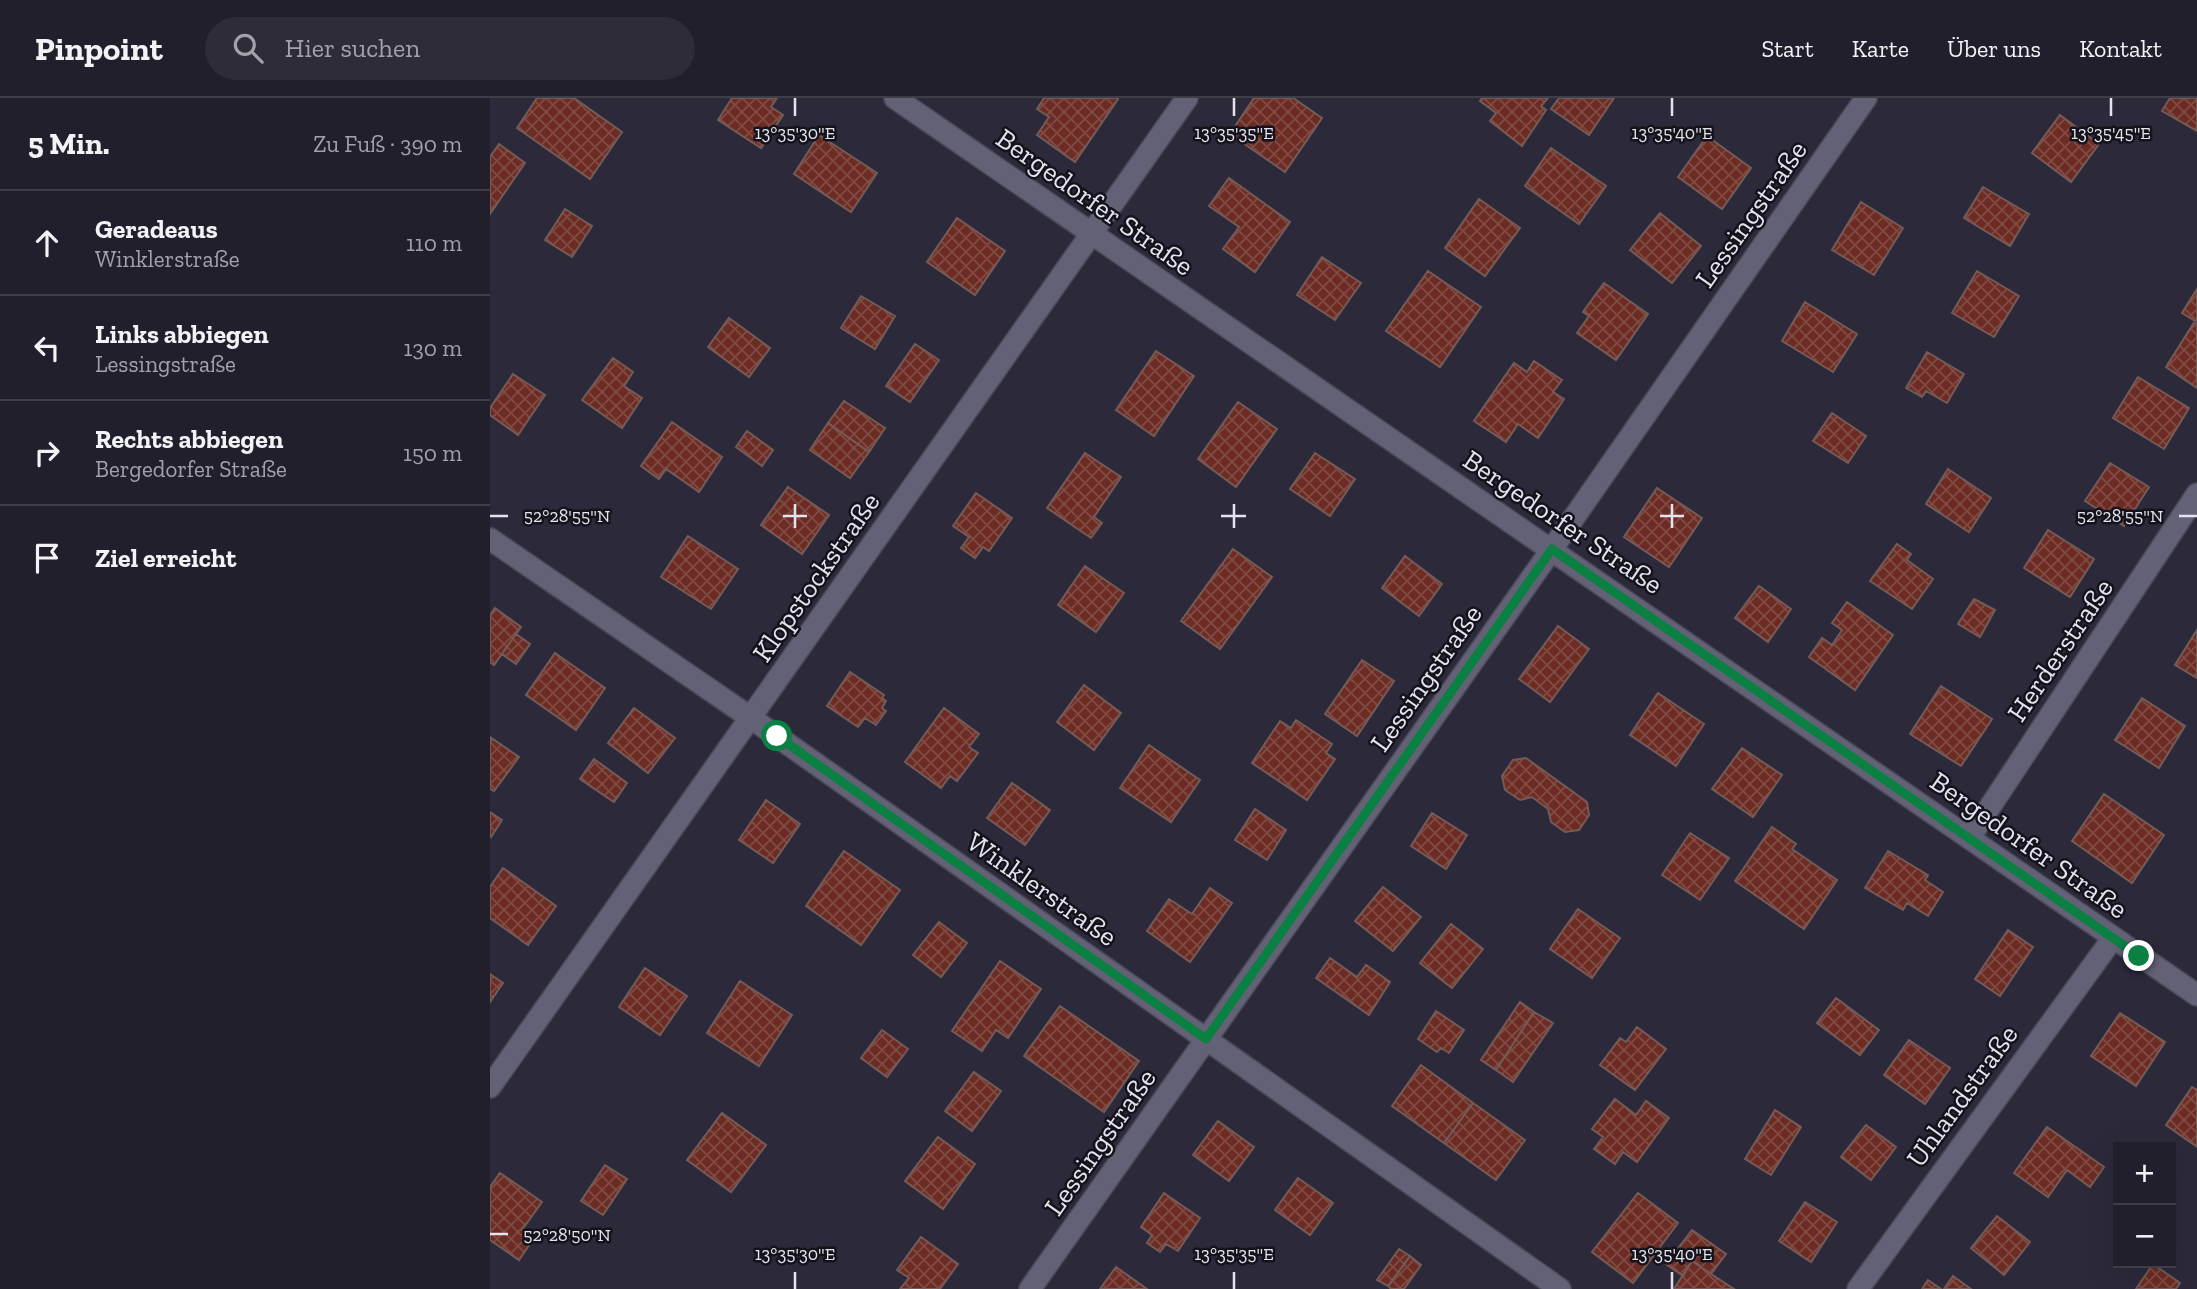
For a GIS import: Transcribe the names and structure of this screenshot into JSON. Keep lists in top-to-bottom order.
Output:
{
  "streets": {
    "street": [
      "Bergedorfer Straße",
      "Lessingstraße",
      "Klopstockstraße",
      "Herderstraße",
      "Winklerstraße",
      "Uhlandstraße"
    ]
  },
  "crossings": [
    ["Bergedorfer Straße", "Lessingstraße"],
    ["Bergedorfer Straße", "Klopstockstraße"],
    ["Bergedorfer Straße", "Herderstraße"],
    ["Bergedorfer Straße", "Uhlandstraße"],
    ["Lessingstraße", "Winklerstraße"],
    ["Klopstockstraße", "Winklerstraße"]
  ],
  "page": {
    "header": "Pinpoint",
    "search": "Hier suchen",
    "nav": [
      "Start",
      "Karte",
      "Über uns",
      "Kontakt"
    ],
    "heading": ["5 Min.", "Zu Fuß · 390 m"],
    "list": [
      ["Geradeaus", "Winklerstraße", "110 m"],
      ["Links abbiegen", "Lessingstraße", "130 m"],
      ["Rechts abbiegen", "Bergedorfer Straße", "150 m"],
      "Ziel erreicht"
    ],
    "map_buttons": ["+", "−"]
  },
  "coordinates": [
    "13°35'30\"E",
    "13°35'35\"E",
    "13°35'40\"E",
    "13°35'45\"E",
    "52°28'55\"N",
    "52°28'50\"N"
  ]
}
